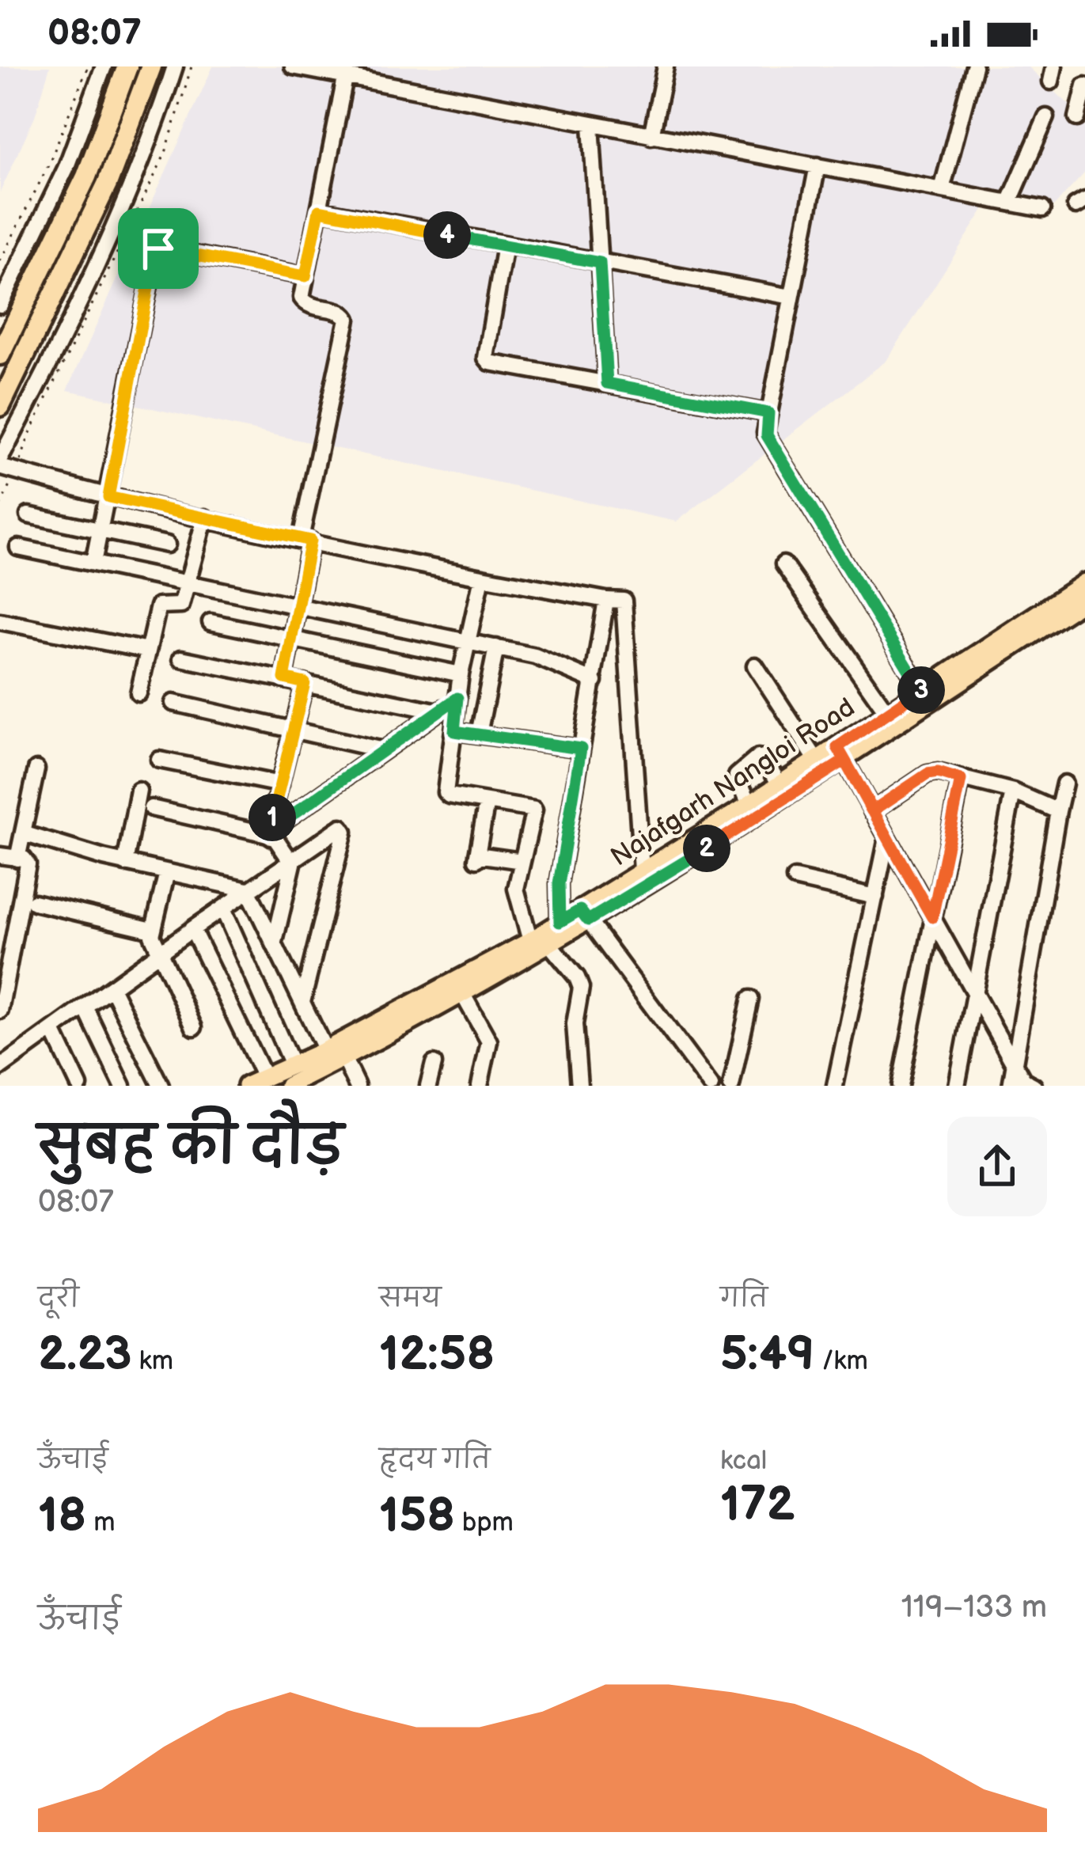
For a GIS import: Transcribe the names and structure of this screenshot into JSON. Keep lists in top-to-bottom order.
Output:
{
  "streets": {
    "main road": ["Najafgarh Nangloi Road"]
  },
  "page": {
    "status": "08:07",
    "pins": [
      "4",
      "3",
      "1",
      "2"
    ],
    "heading": ["सुबह की दौड़", "08:07"],
    "stats": [
      ["दूरी", "2.23 km"],
      ["समय", "12:58"],
      ["गति", "5:49 /km"],
      ["ऊँचाई", "18 m"],
      ["हृदय गति", "158 bpm"],
      ["kcal", "172"]
    ],
    "chart": ["ऊँचाई", "119–133 m"]
  }
}
